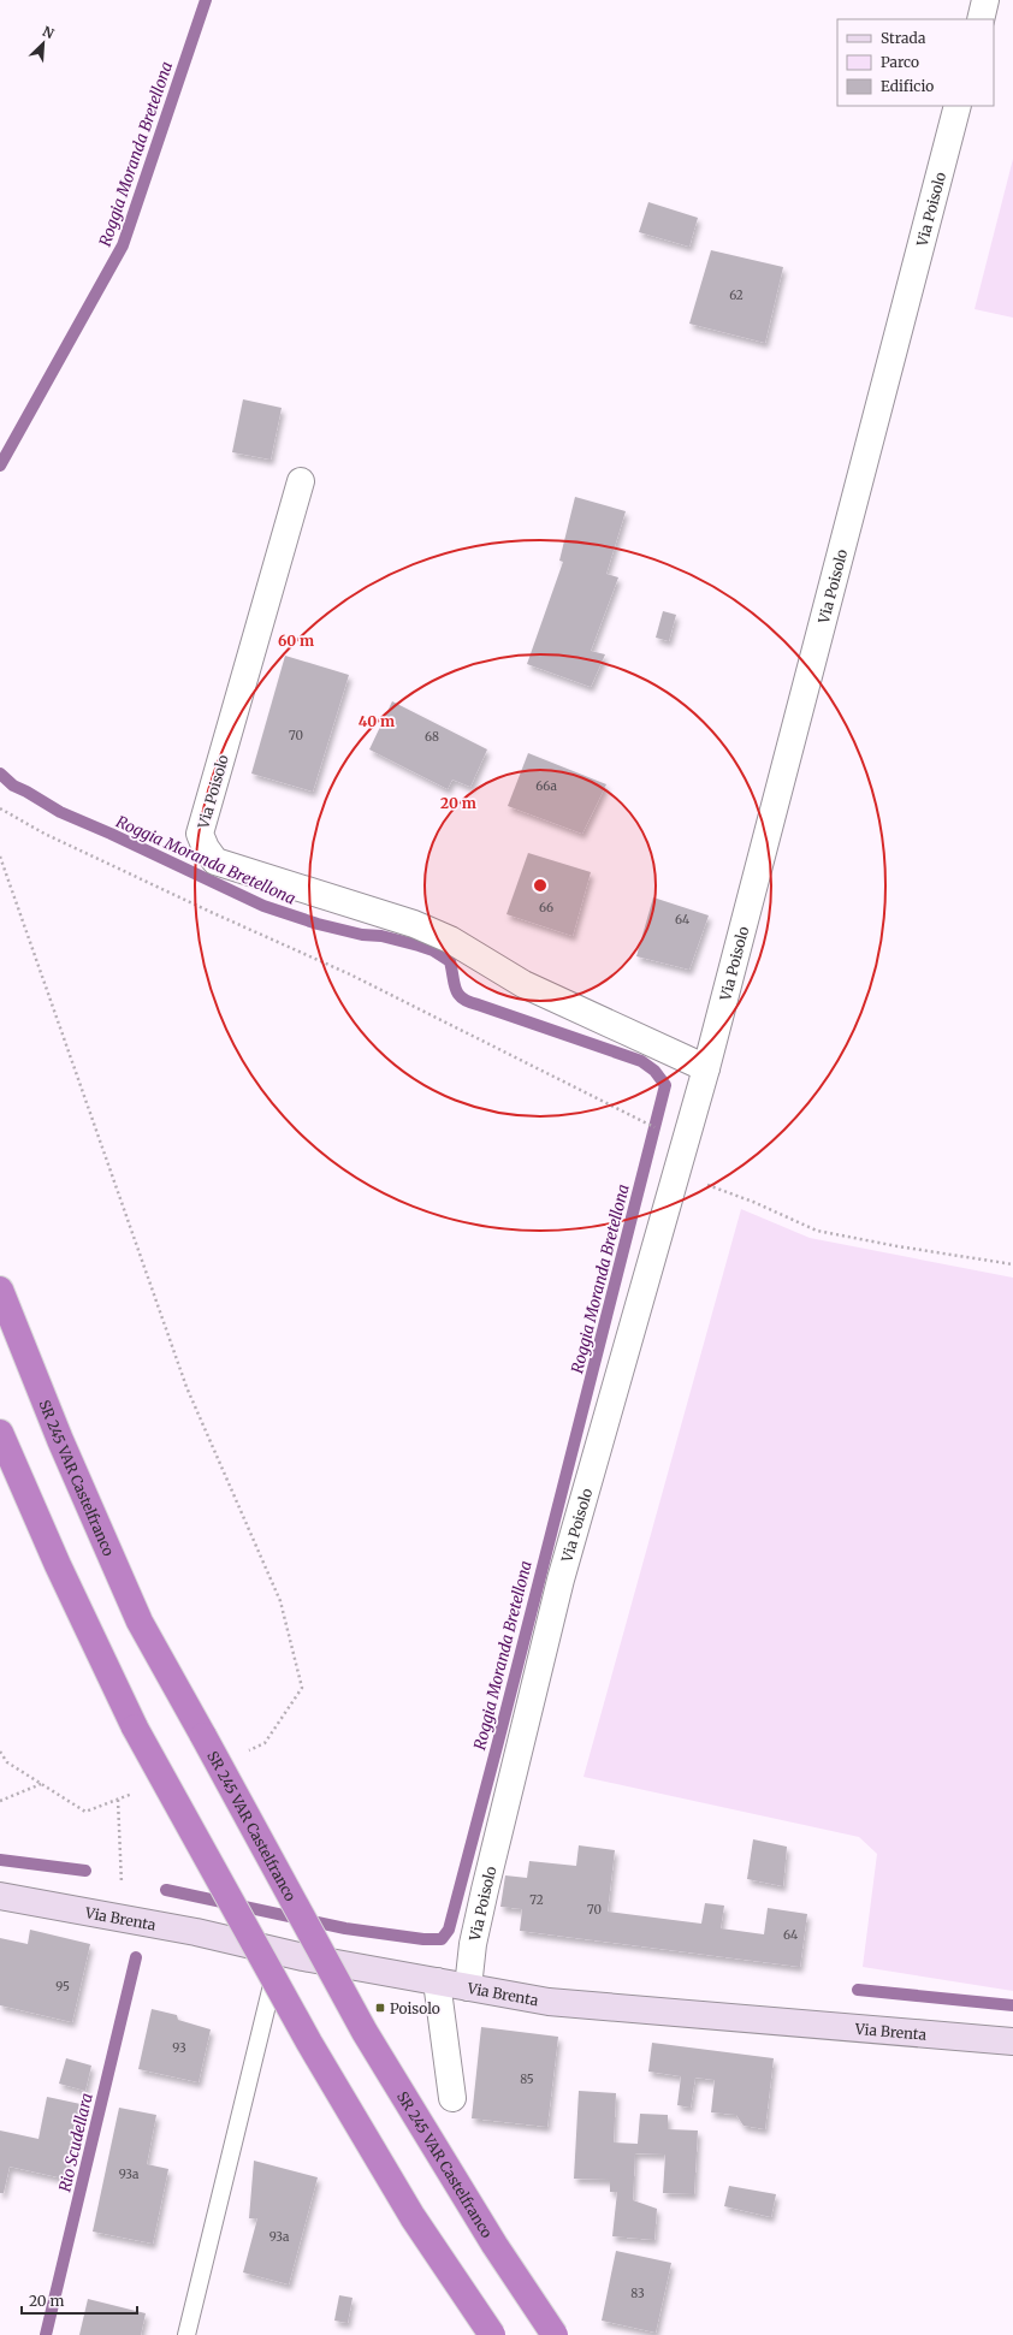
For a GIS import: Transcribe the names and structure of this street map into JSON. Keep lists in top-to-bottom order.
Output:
{
  "streets": {
    "highway": ["SR 245 VAR Castelfranco"],
    "street": ["Via Poisolo", "Via Brenta"]
  },
  "crossings": [
    ["Via Poisolo", "Via Brenta"]
  ],
  "water": ["Roggia Moranda Bretellona", "Rio Scudellara"],
  "places": {
    "transit": ["Poisolo"]
  },
  "house_numbers": [
    "62",
    "70",
    "68",
    "66a",
    "66",
    "64",
    "72",
    "70",
    "64",
    "95",
    "93",
    "85",
    "93a",
    "93a",
    "83"
  ],
  "legend": ["Strada", "Parco", "Edificio"],
  "scale_bar": "20 m",
  "north": "top right",
  "rings": ["60 m", "40 m", "20 m"]
}
